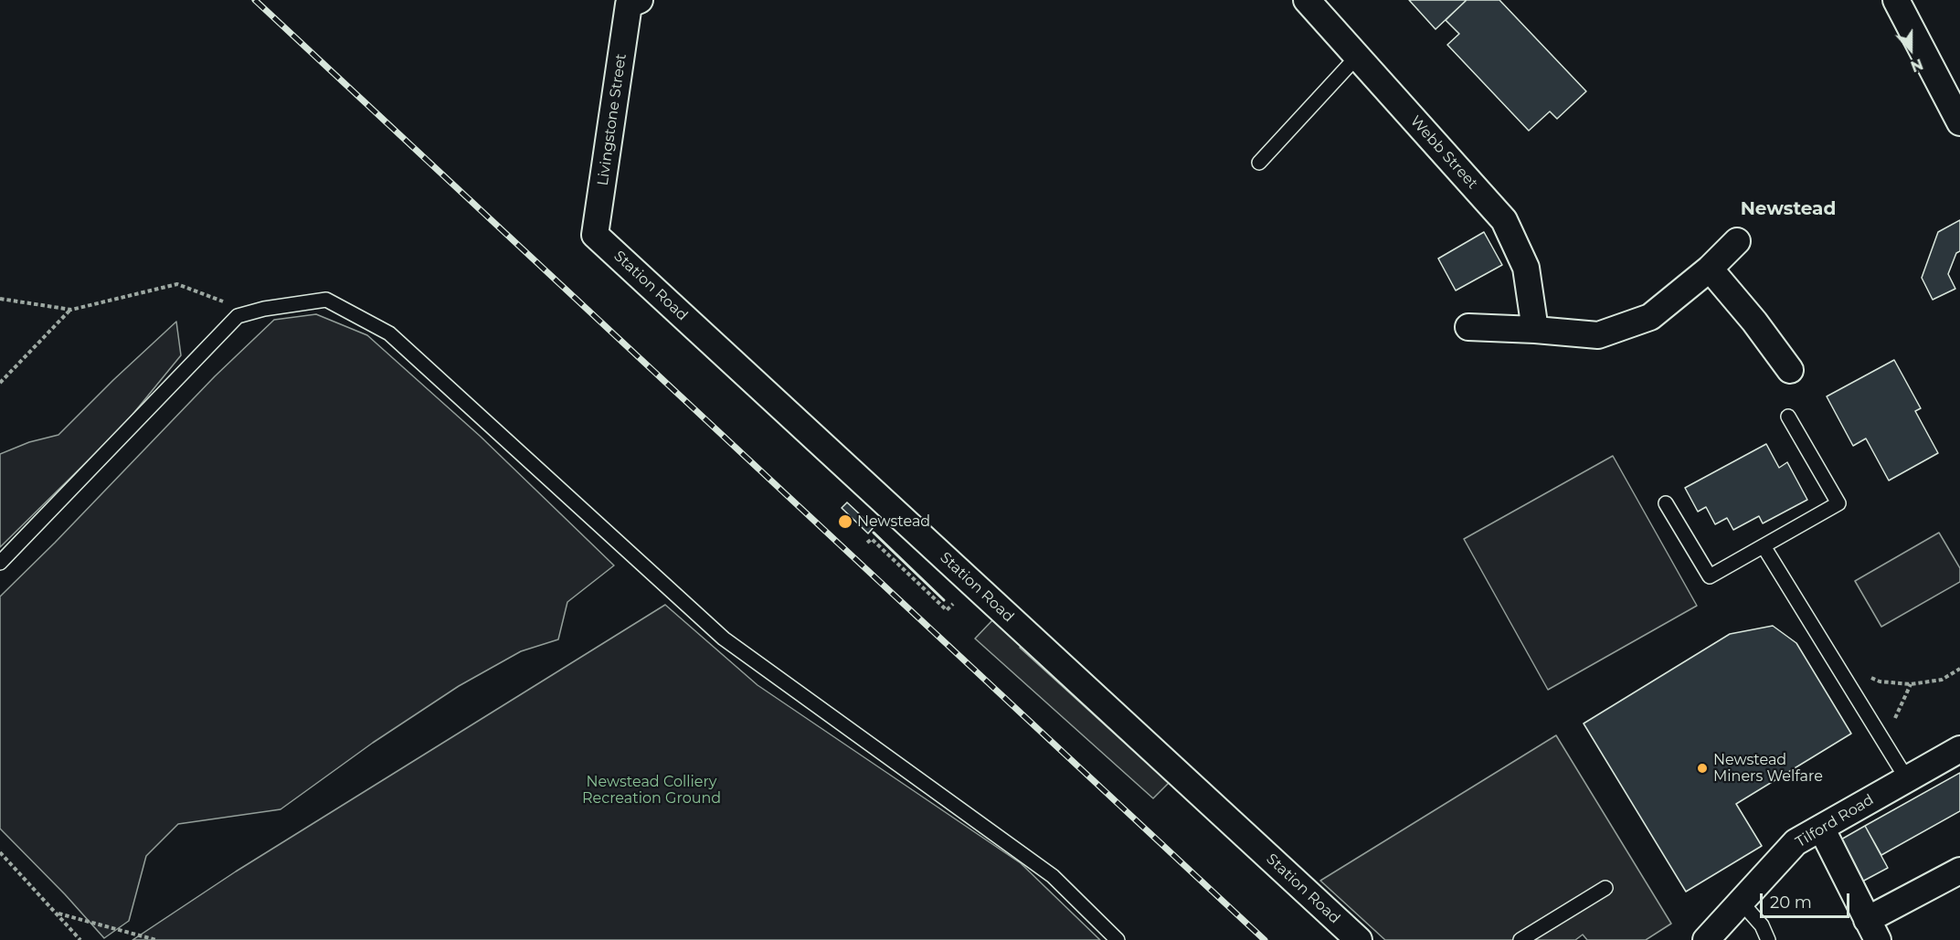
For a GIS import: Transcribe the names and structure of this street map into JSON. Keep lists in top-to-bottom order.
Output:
{
  "streets": {
    "street": [
      "Livingstone Street",
      "Webb Street",
      "Station Road",
      "Tilford Road"
    ]
  },
  "crossings": [
    ["Livingstone Street", "Station Road"]
  ],
  "districts": ["Newstead"],
  "parks": ["Newstead Colliery Recreation Ground"],
  "places": ["Newstead", "Newstead Miners Welfare"],
  "scale_bar": "20 m",
  "north": "bottom"
}
